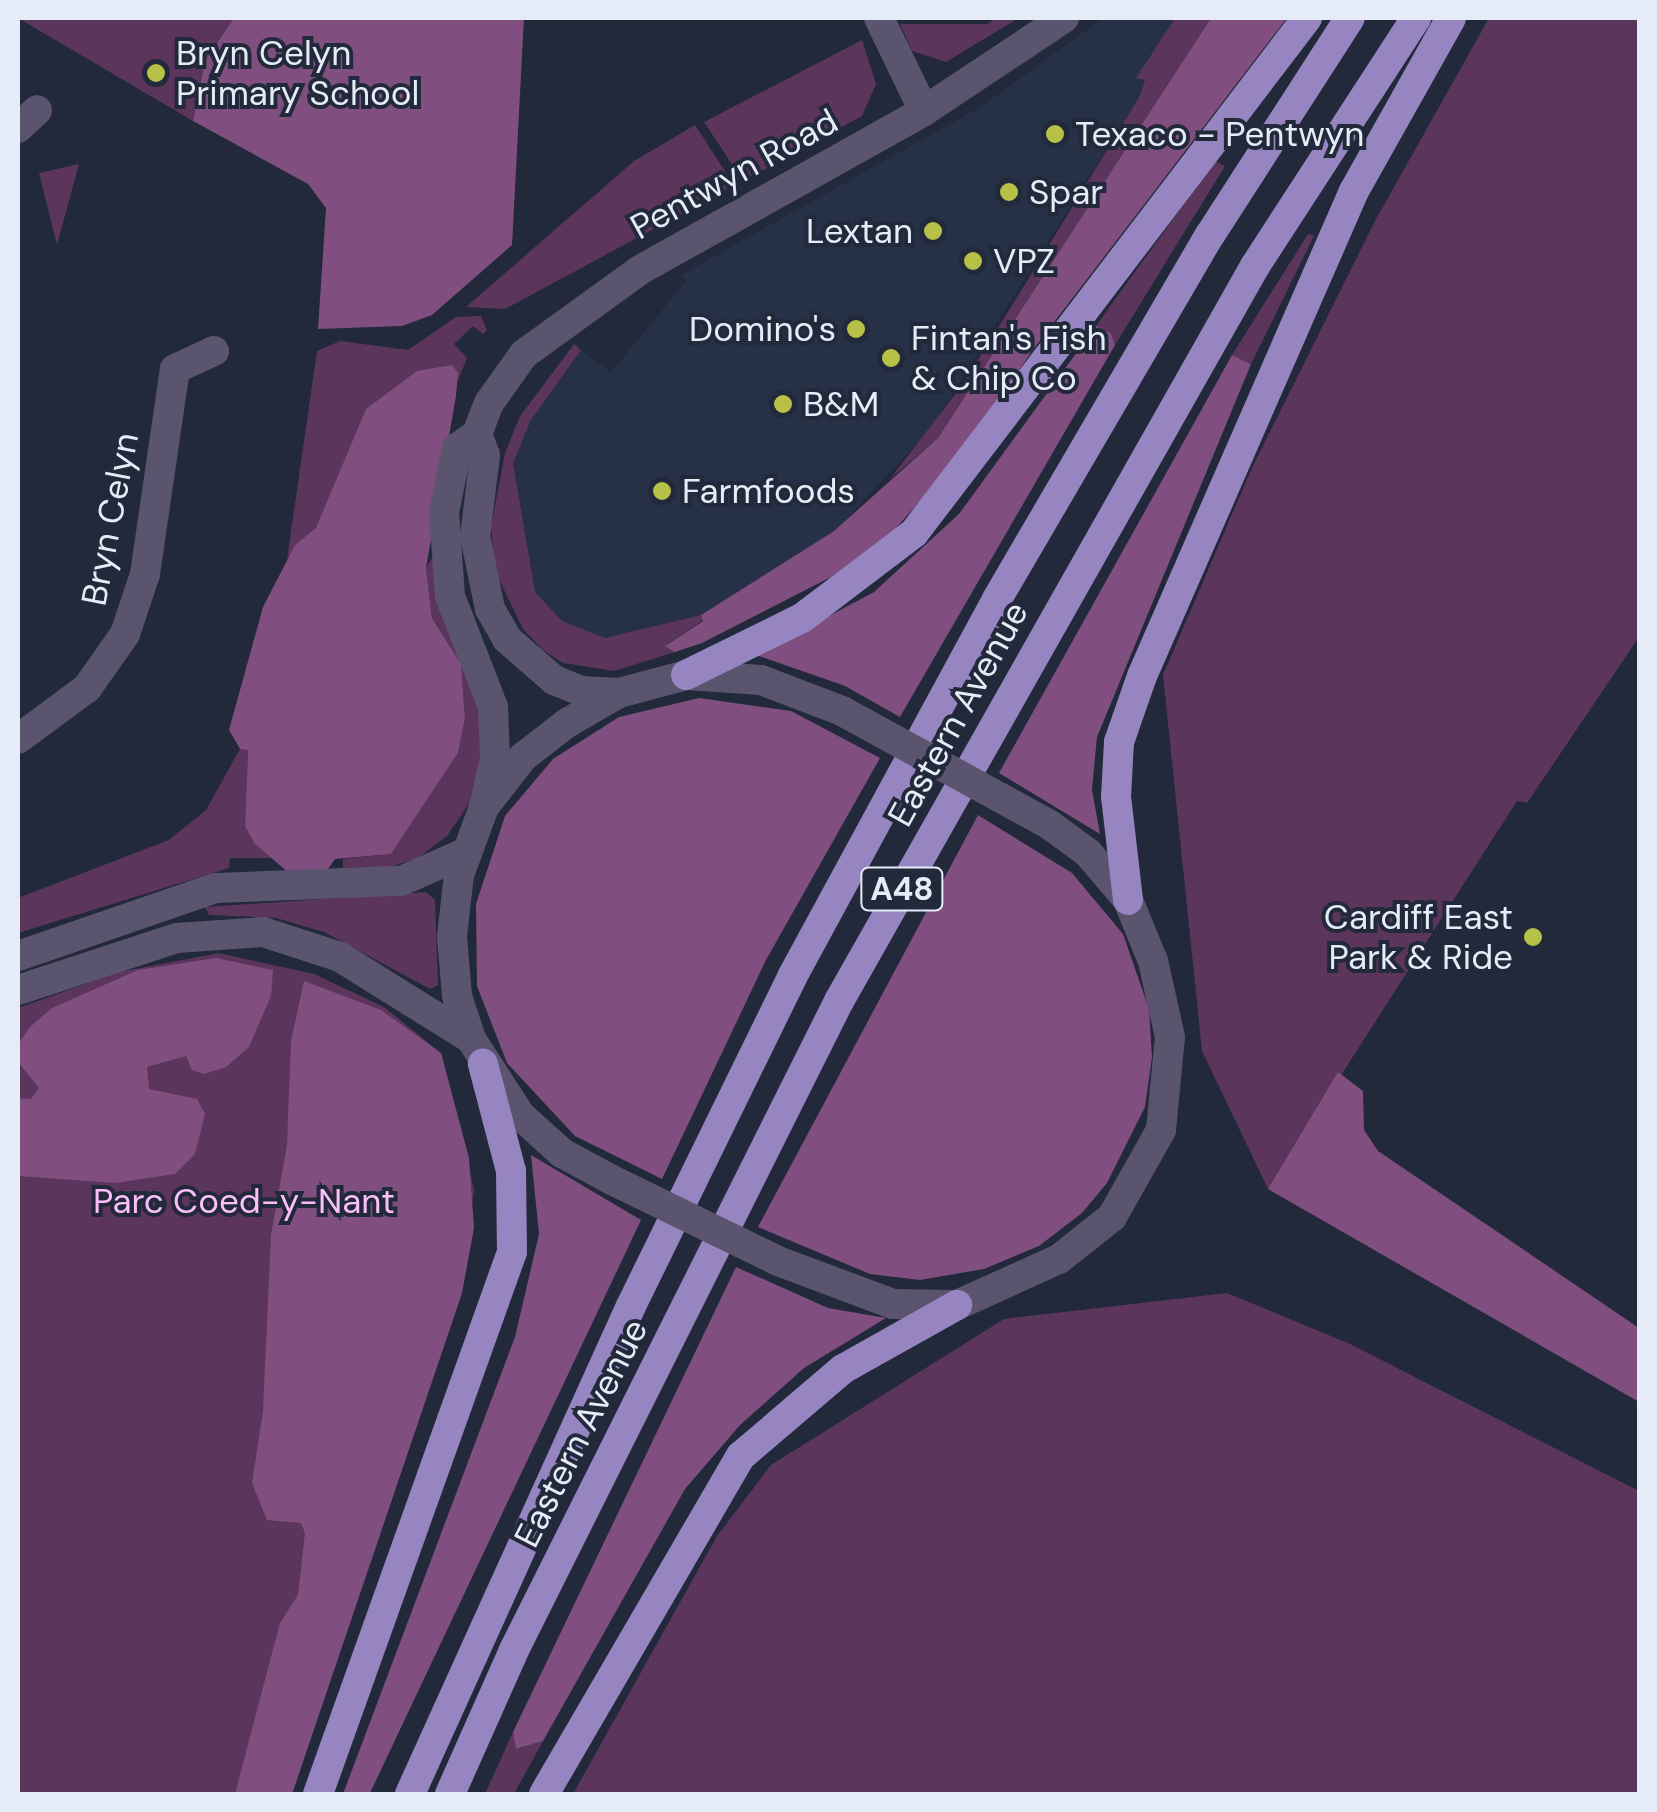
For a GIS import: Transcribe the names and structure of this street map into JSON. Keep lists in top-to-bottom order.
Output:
{
  "streets": {
    "highway": ["Eastern Avenue", "A48"],
    "street": ["Pentwyn Road", "Bryn Celyn"]
  },
  "parks": ["Parc Coed-y-Nant"],
  "places": [
    "Bryn Celyn Primary School",
    "Texaco - Pentwyn",
    "Spar",
    "Lextan",
    "VPZ",
    "Domino's",
    "Fintan's Fish & Chip Co",
    "B&M",
    "Farmfoods",
    "Cardiff East Park & Ride"
  ]
}
